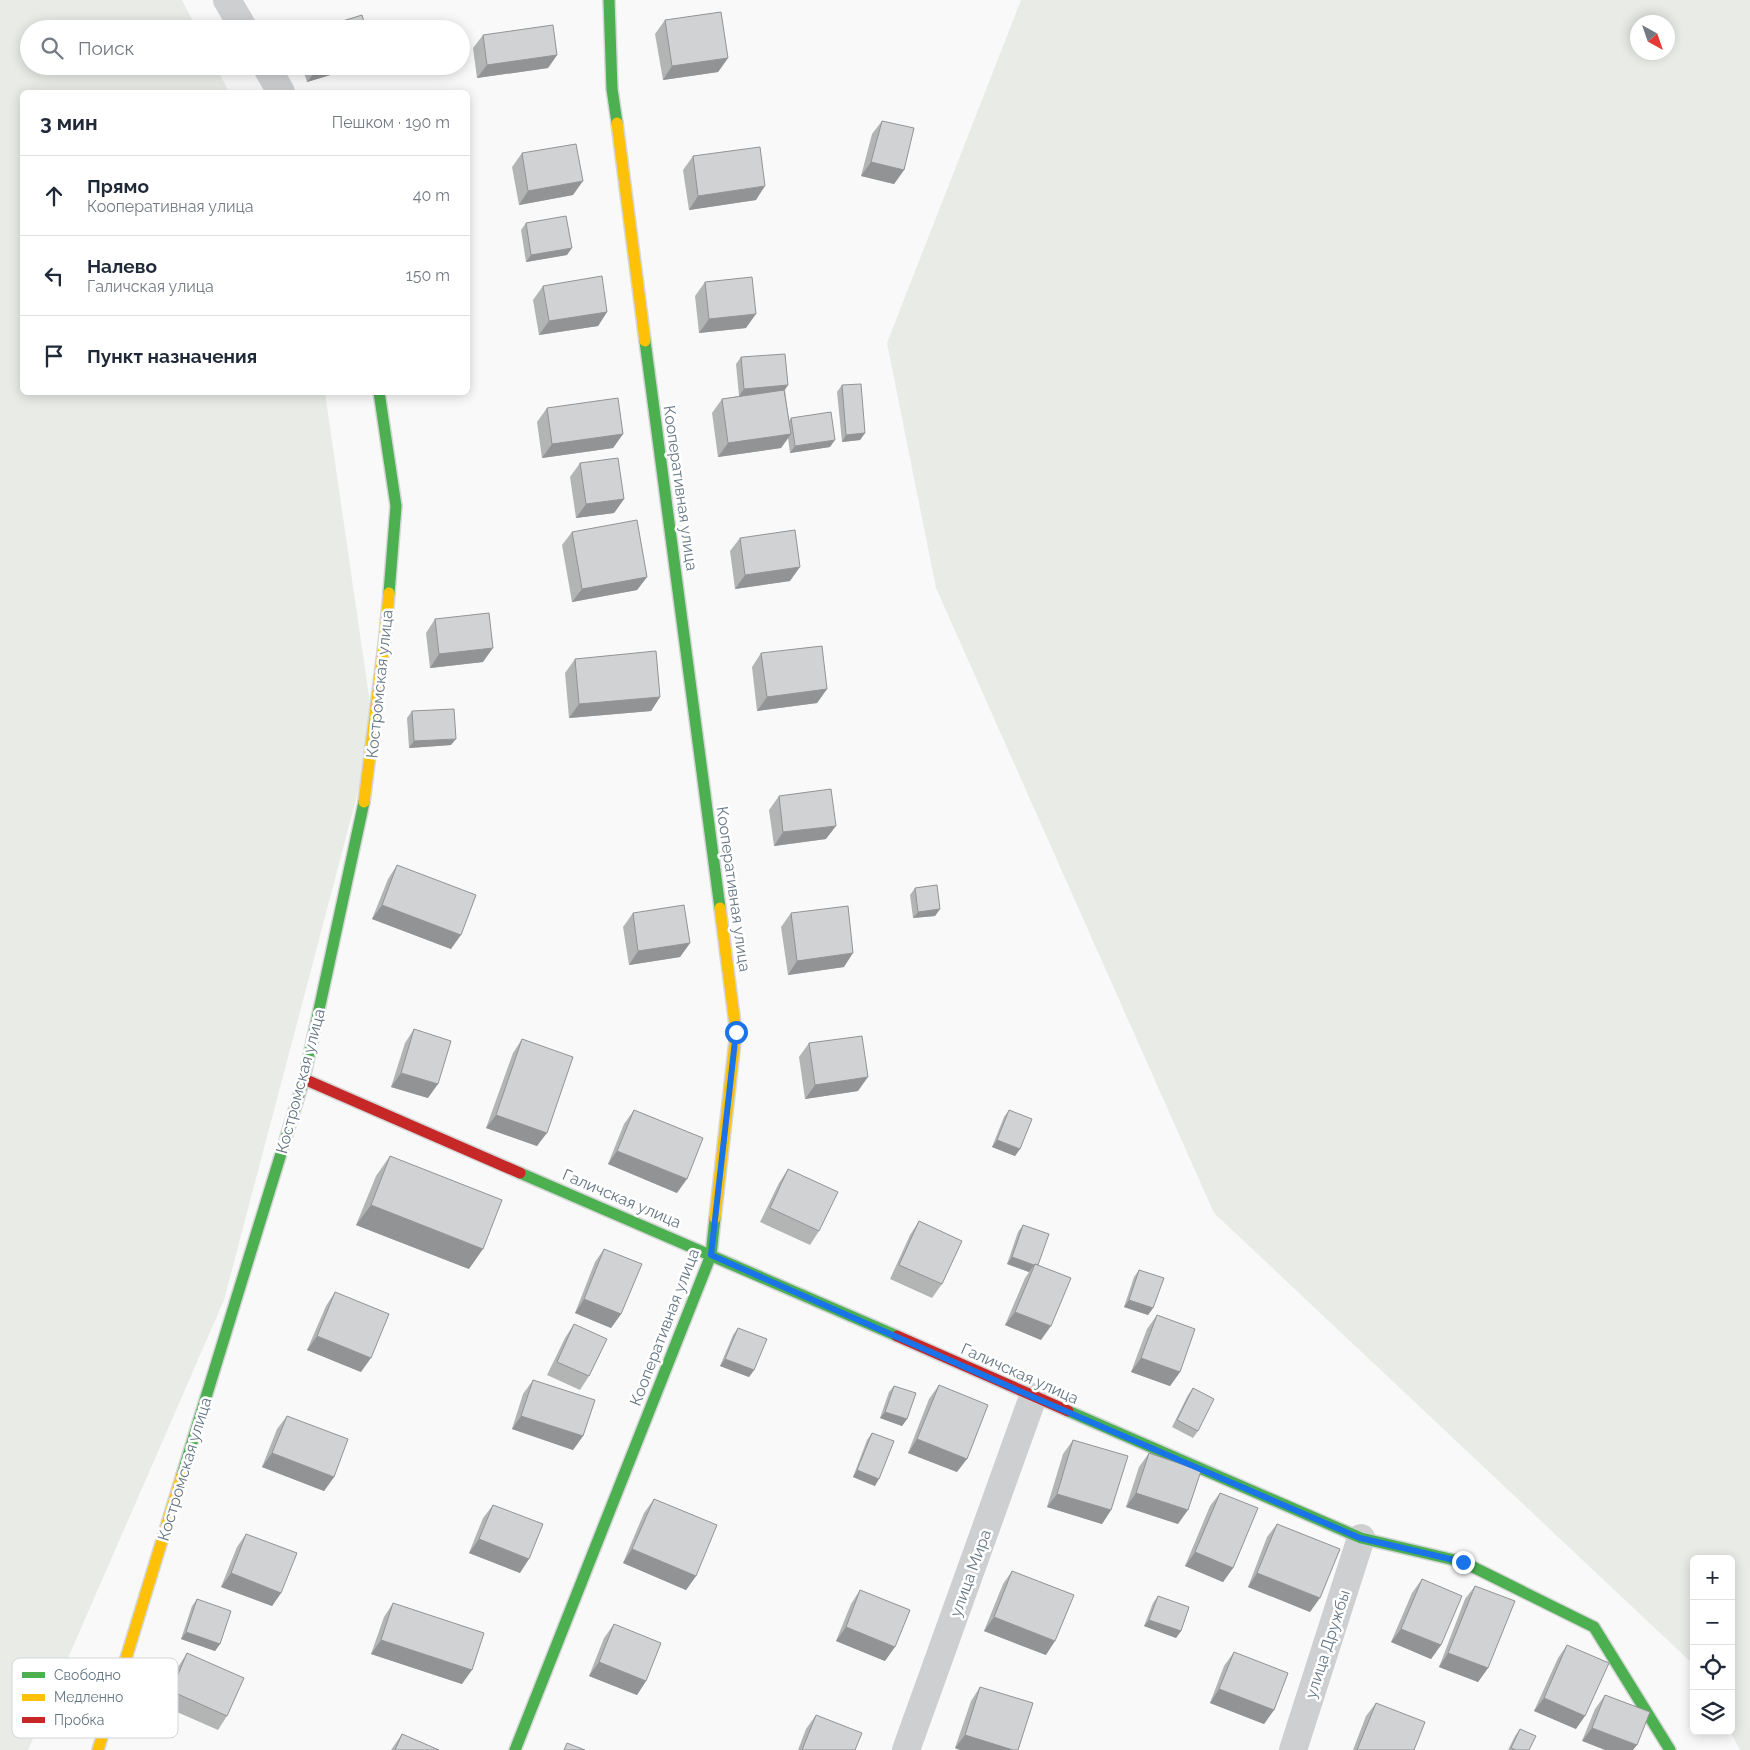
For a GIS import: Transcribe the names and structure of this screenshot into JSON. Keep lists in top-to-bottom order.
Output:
{
  "streets": {
    "street": [
      "Кооперативная улица",
      "Костромская улица",
      "Галичская улица",
      "улица Мира",
      "улица Дружбы"
    ]
  },
  "crossings": [
    ["Кооперативная улица", "Галичская улица"],
    ["Костромская улица", "Галичская улица"],
    ["Галичская улица", "улица Мира"],
    ["Галичская улица", "улица Дружбы"]
  ],
  "legend": ["Свободно", "Медленно", "Пробка"],
  "north": "bottom right",
  "page": {
    "search": "Поиск",
    "heading": ["3 мин", "Пешком · 190 m"],
    "list": [
      ["Прямо", "Кооперативная улица", "40 m"],
      ["Налево", "Галичская улица", "150 m"],
      "Пункт назначения"
    ],
    "map_buttons": ["+", "−"]
  }
}
